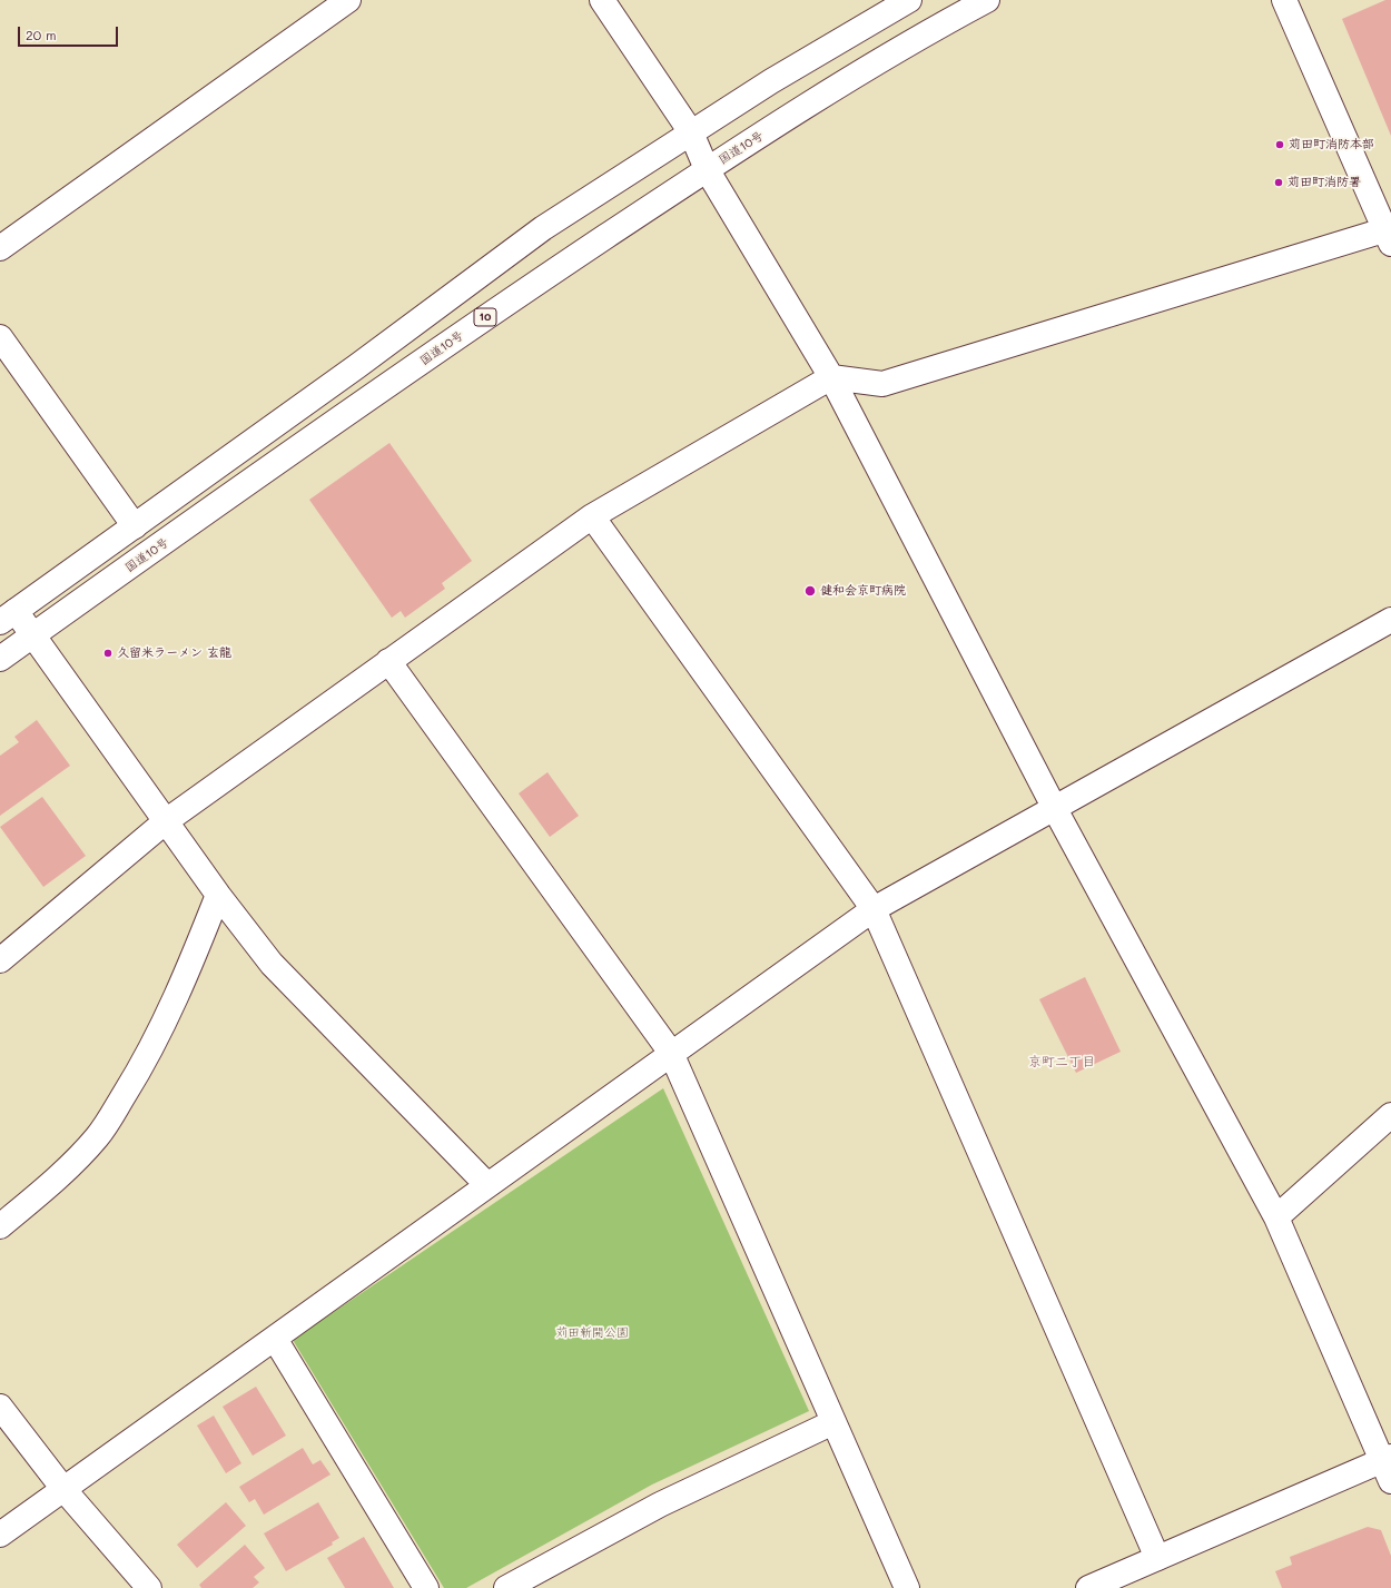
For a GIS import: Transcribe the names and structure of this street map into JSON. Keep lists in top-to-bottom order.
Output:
{
  "streets": {
    "main road": ["国道10号", "10"]
  },
  "districts": ["京町二丁目"],
  "parks": ["苅田新開公園"],
  "places": [
    "苅田町消防本部",
    "苅田町消防署",
    "健和会京町病院",
    "久留米ラーメン 玄龍"
  ],
  "scale_bar": "20 m"
}
